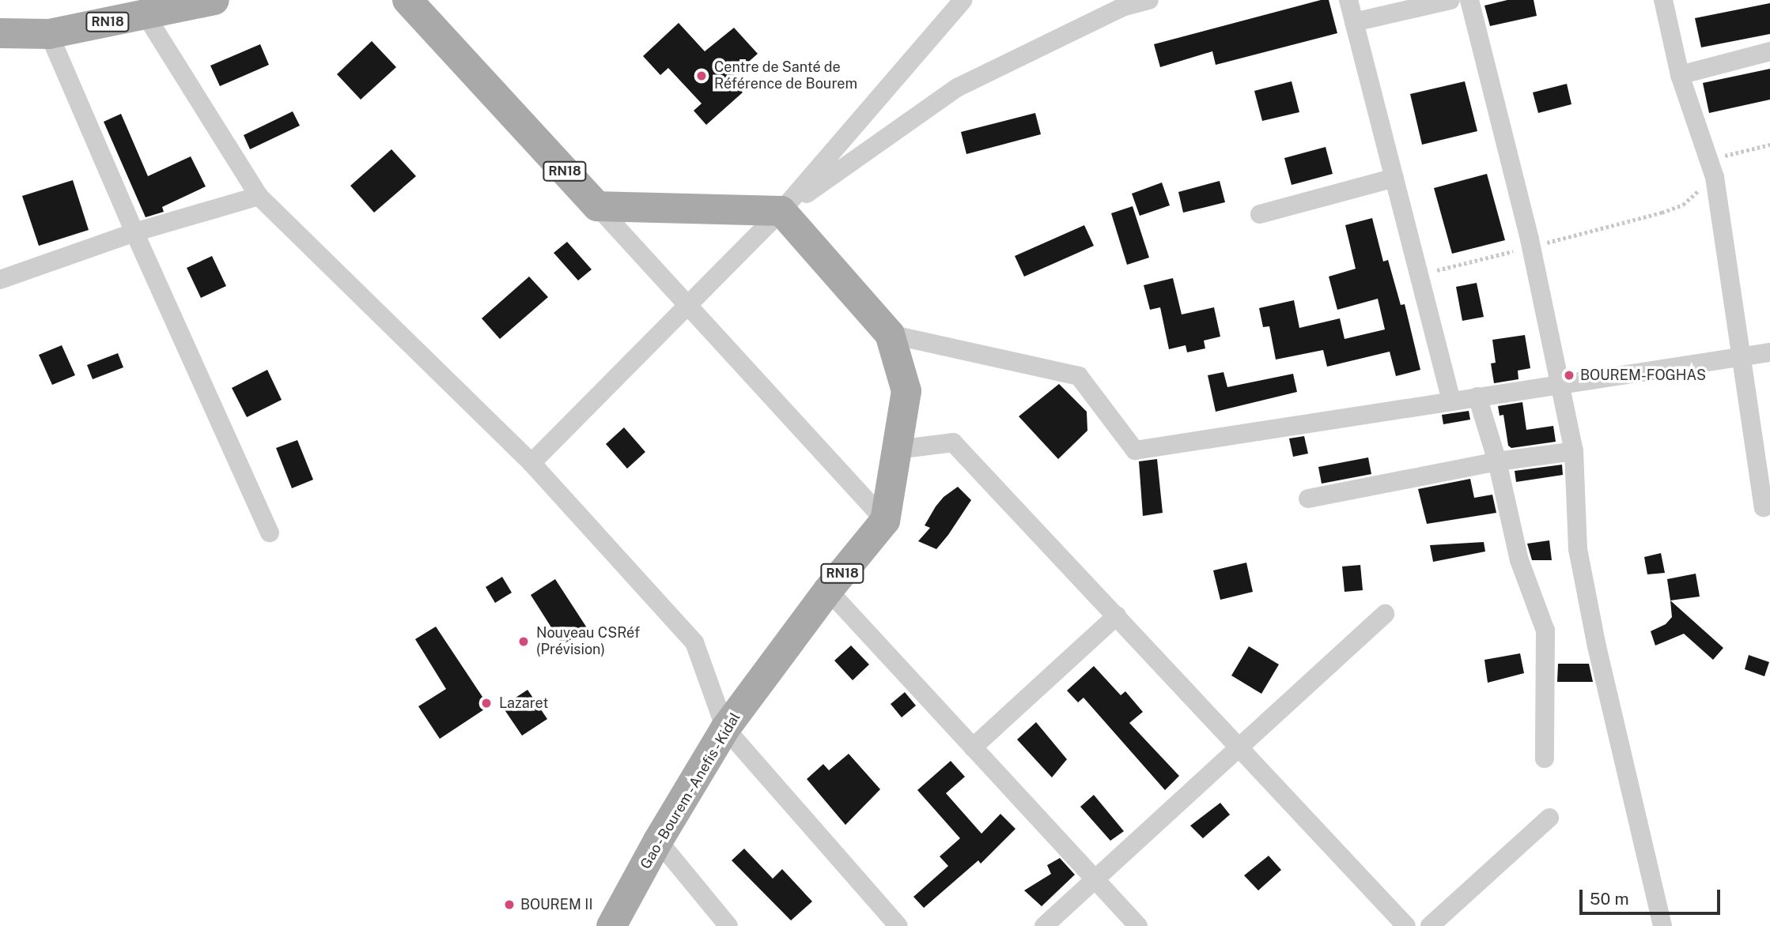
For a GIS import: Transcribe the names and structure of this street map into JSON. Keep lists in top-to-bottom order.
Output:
{
  "streets": {
    "main road": ["RN18", "Gao - Bourem - Anefis - Kidal"]
  },
  "places": [
    "Centre de Santé de Référence de Bourem",
    "BOUREM-FOGHAS",
    "Nouveau CSRéf (Prévision)",
    "Lazaret",
    "BOUREM II"
  ],
  "scale_bar": "50 m"
}
